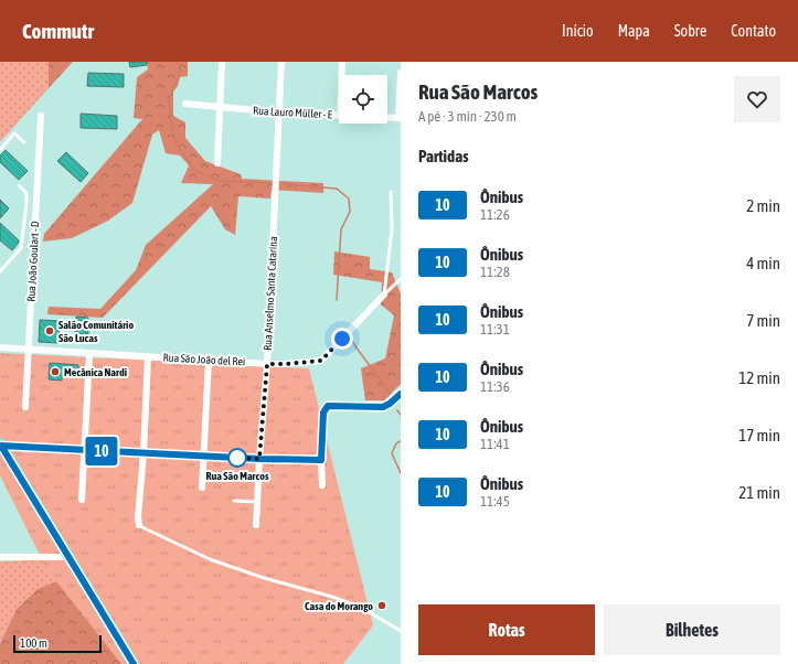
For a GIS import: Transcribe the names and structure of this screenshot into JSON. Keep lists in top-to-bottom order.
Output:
{
  "streets": {
    "street": [
      "Rua Lauro Müller - E",
      "Rua João Goulart - D",
      "Rua Anselmo Santa Catarina",
      "Rua São João del Rei"
    ]
  },
  "crossings": [
    ["Rua Lauro Müller - E", "Rua Anselmo Santa Catarina"],
    ["Rua João Goulart - D", "Rua São João del Rei"],
    ["Rua Anselmo Santa Catarina", "Rua São João del Rei"]
  ],
  "places": [
    "Salão Comunitário São Lucas",
    "Mecânica Nardi",
    "Rua São Marcos",
    "Casa do Morango"
  ],
  "lines": ["bus line 10"],
  "scale_bar": "100 m",
  "page": {
    "header": "Commutr",
    "nav": [
      "Início",
      "Mapa",
      "Sobre",
      "Contato"
    ],
    "on_map": "10",
    "heading": [
      ["Rua São Marcos", "A pé · 3 min · 230 m"],
      "Partidas"
    ],
    "list": [
      {
        "mark": "10",
        "name": "Ônibus",
        "note": "11:26",
        "value": "2 min"
      },
      {
        "mark": "10",
        "name": "Ônibus",
        "note": "11:28",
        "value": "4 min"
      },
      {
        "mark": "10",
        "name": "Ônibus",
        "note": "11:31",
        "value": "7 min"
      },
      {
        "mark": "10",
        "name": "Ônibus",
        "note": "11:36",
        "value": "12 min"
      },
      {
        "mark": "10",
        "name": "Ônibus",
        "note": "11:41",
        "value": "17 min"
      },
      {
        "mark": "10",
        "name": "Ônibus",
        "note": "11:45",
        "value": "21 min"
      }
    ],
    "buttons": ["Rotas", "Bilhetes"],
    "scale": "100 m"
  }
}
